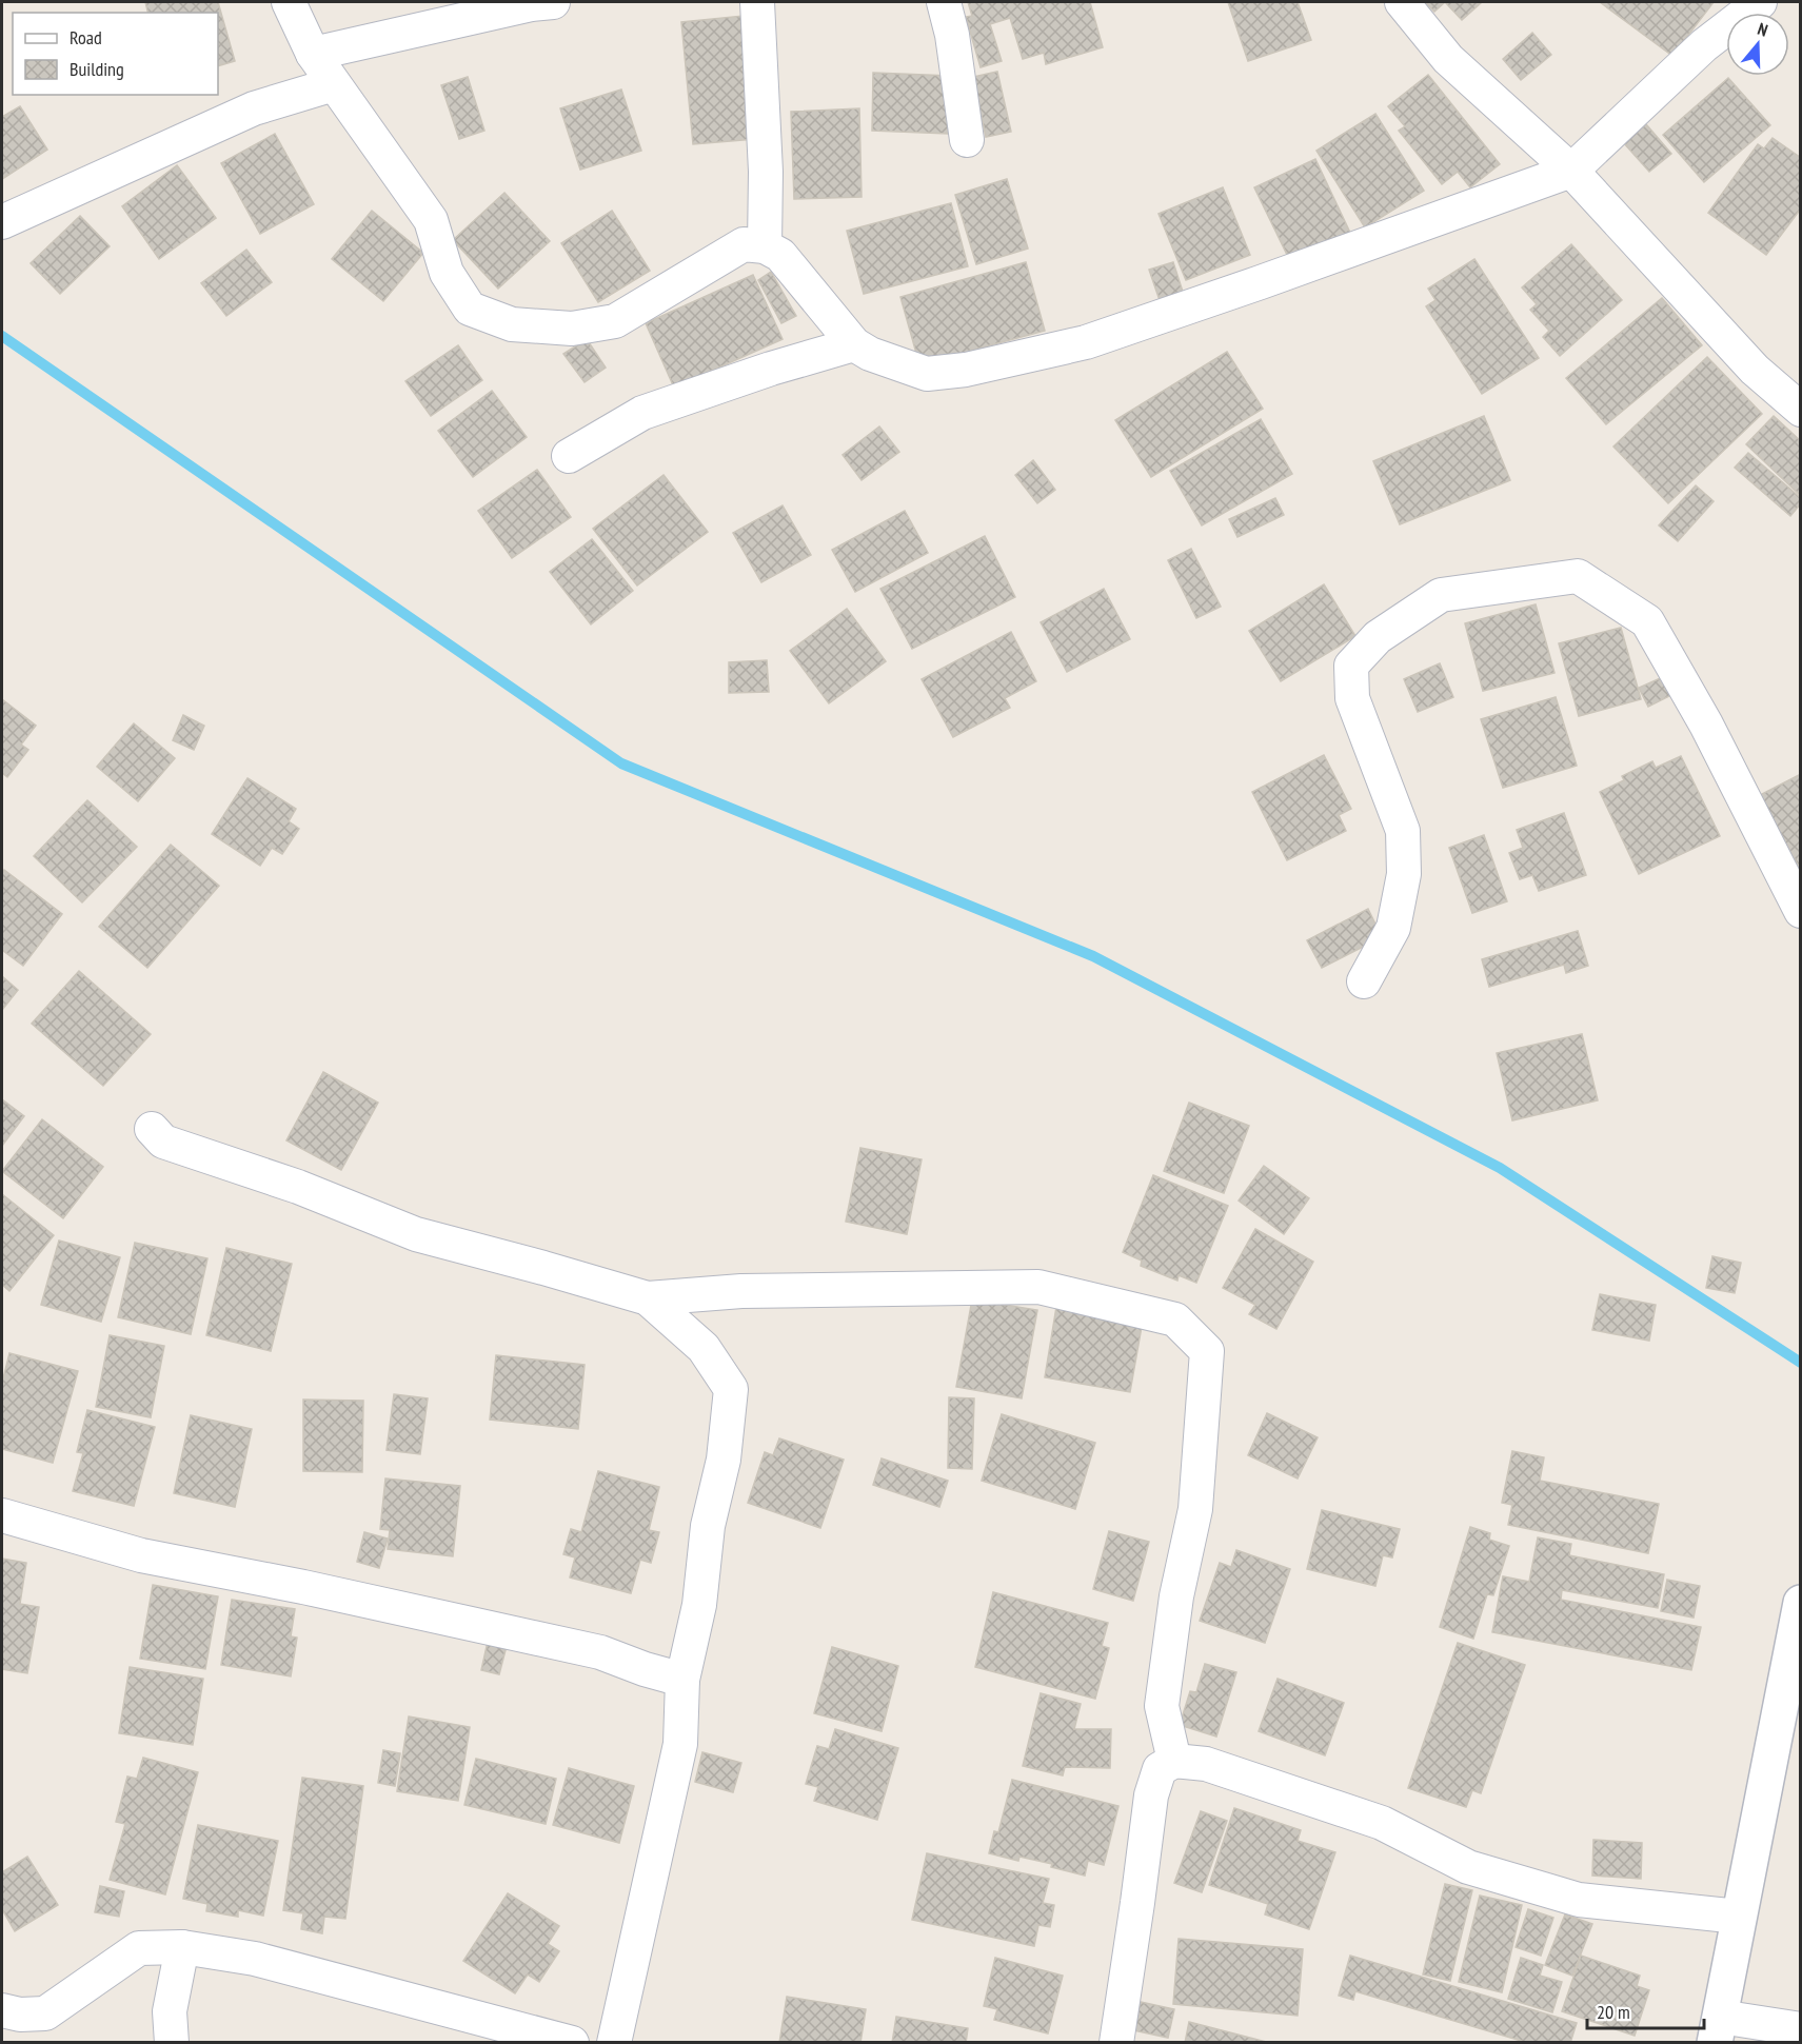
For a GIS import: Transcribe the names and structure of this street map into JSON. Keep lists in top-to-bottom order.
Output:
{
  "legend": ["Road", "Building"],
  "scale_bar": "20 m",
  "north": "top"
}
